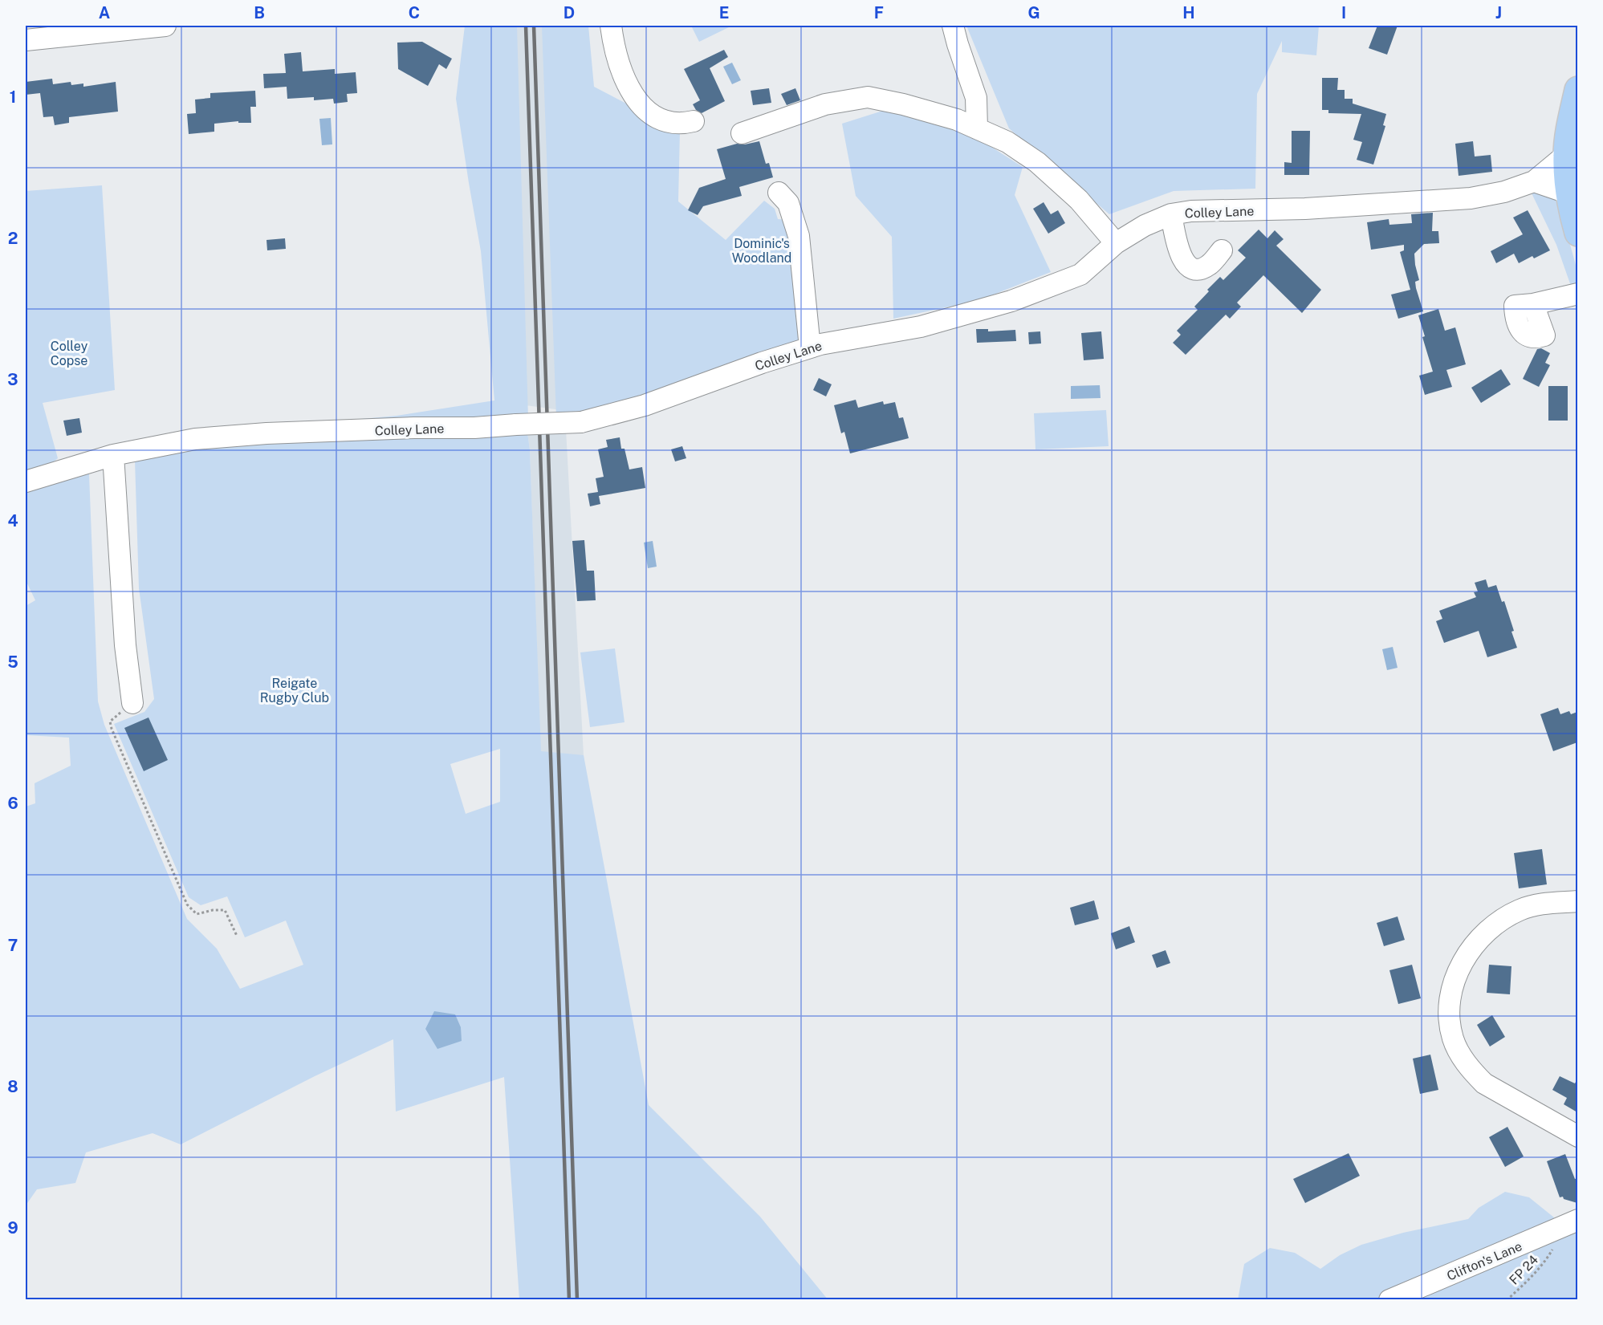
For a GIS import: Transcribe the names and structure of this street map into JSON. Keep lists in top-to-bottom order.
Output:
{
  "streets": {
    "street": ["Colley Lane", "Clifton's Lane"],
    "path": ["FP 24"]
  },
  "crossings": [
    ["Clifton's Lane", "FP 24"]
  ],
  "parks": ["Dominic's Woodland", "Colley Copse", "Reigate Rugby Club"],
  "grid": {
    "columns": [
      "A",
      "B",
      "C",
      "D",
      "E",
      "F",
      "G",
      "H",
      "I",
      "J"
    ],
    "rows": [
      "1",
      "2",
      "3",
      "4",
      "5",
      "6",
      "7",
      "8",
      "9"
    ]
  }
}
